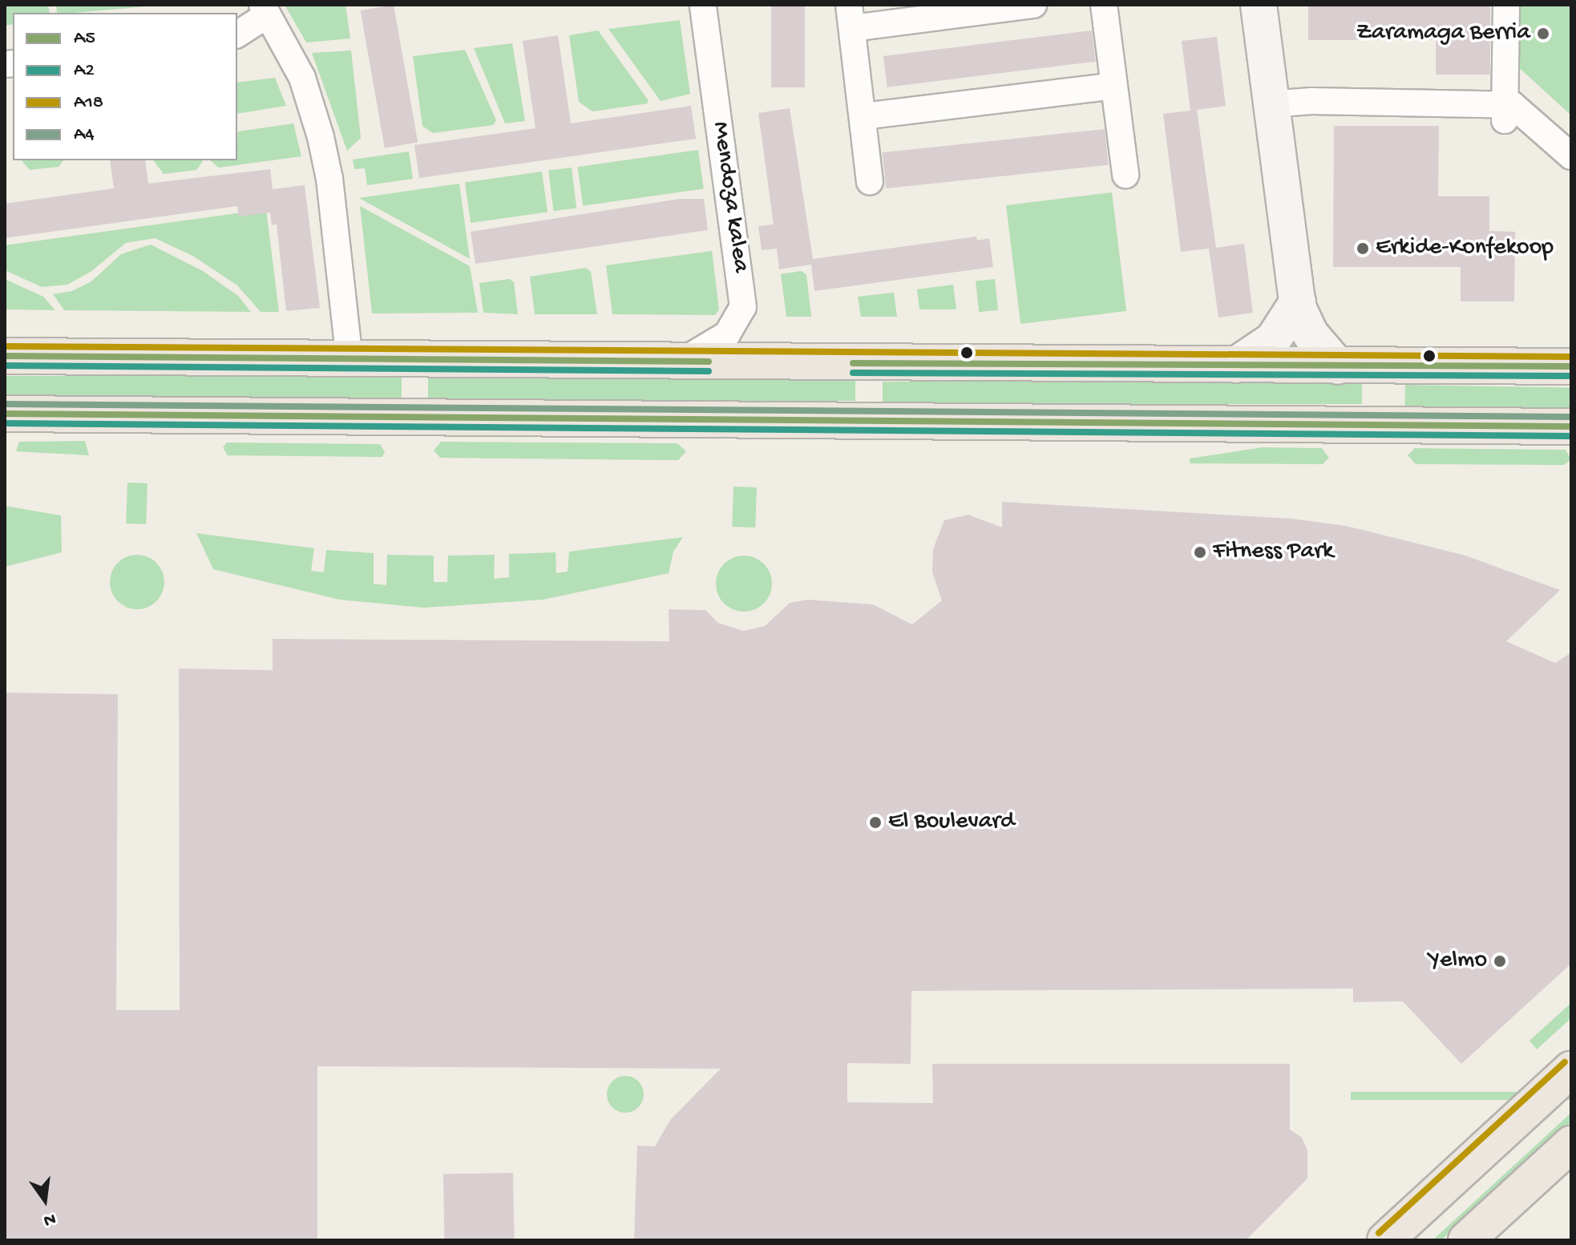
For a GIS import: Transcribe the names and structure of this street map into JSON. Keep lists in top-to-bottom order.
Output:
{
  "streets": {
    "street": ["Mendoza kalea"]
  },
  "places": [
    "Zaramaga Berria",
    "Erkide-Konfekoop",
    "Fitness Park",
    "El Boulevard",
    "Yelmo"
  ],
  "lines": [
    "transit line A18",
    "transit line A5",
    "transit line A2",
    "transit line A4"
  ],
  "legend": [
    "A5",
    "A2",
    "A18",
    "A4"
  ],
  "north": "bottom"
}
